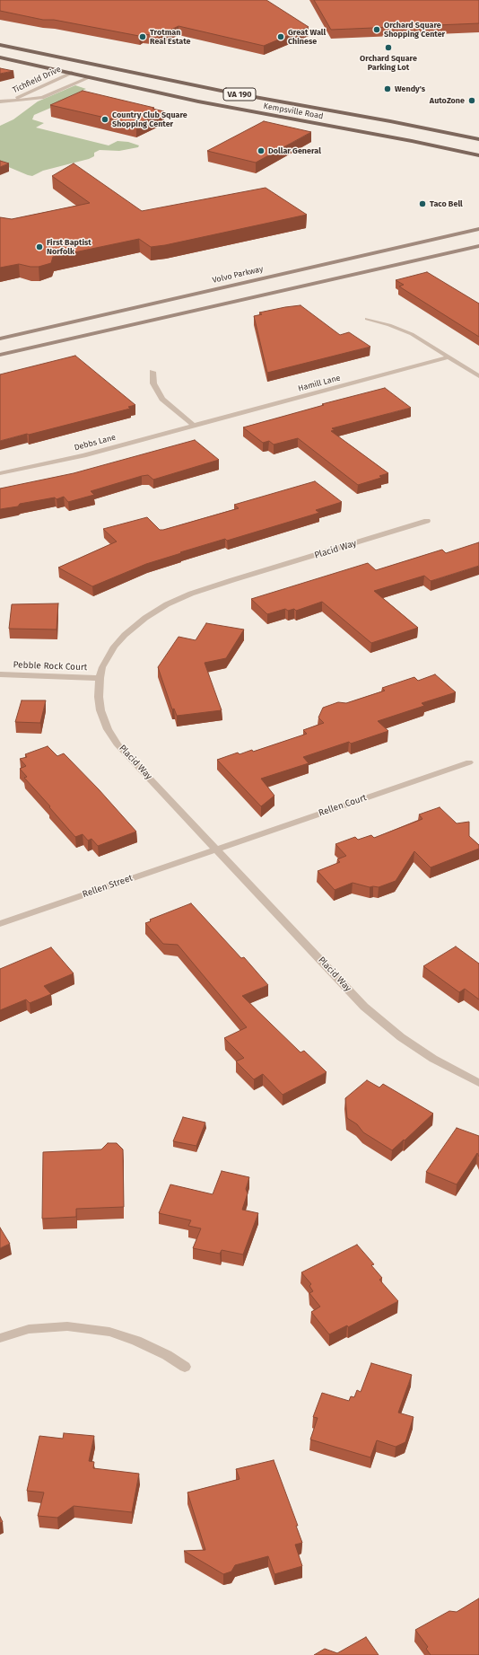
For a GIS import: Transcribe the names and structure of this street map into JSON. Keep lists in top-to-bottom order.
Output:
{
  "streets": {
    "main road": ["VA 190", "Kempsville Road", "Volvo Parkway"],
    "street": [
      "Tichfield Drive",
      "Hamill Lane",
      "Debbs Lane",
      "Placid Way",
      "Pebble Rock Court",
      "Rellen Court",
      "Rellen Street"
    ]
  },
  "crossings": [
    ["Tichfield Drive", "Kempsville Road"],
    ["Hamill Lane", "Debbs Lane"],
    ["Placid Way", "Pebble Rock Court"],
    ["Placid Way", "Rellen Court"],
    ["Placid Way", "Rellen Street"],
    ["Rellen Court", "Rellen Street"]
  ],
  "places": [
    "Orchard Square Shopping Center",
    "Trotman Real Estate",
    "Great Wall Chinese",
    "Orchard Square Parking Lot",
    "Wendy's",
    "AutoZone",
    "Country Club Square Shopping Center",
    "Dollar General",
    "Taco Bell",
    "First Baptist Norfolk"
  ]
}
